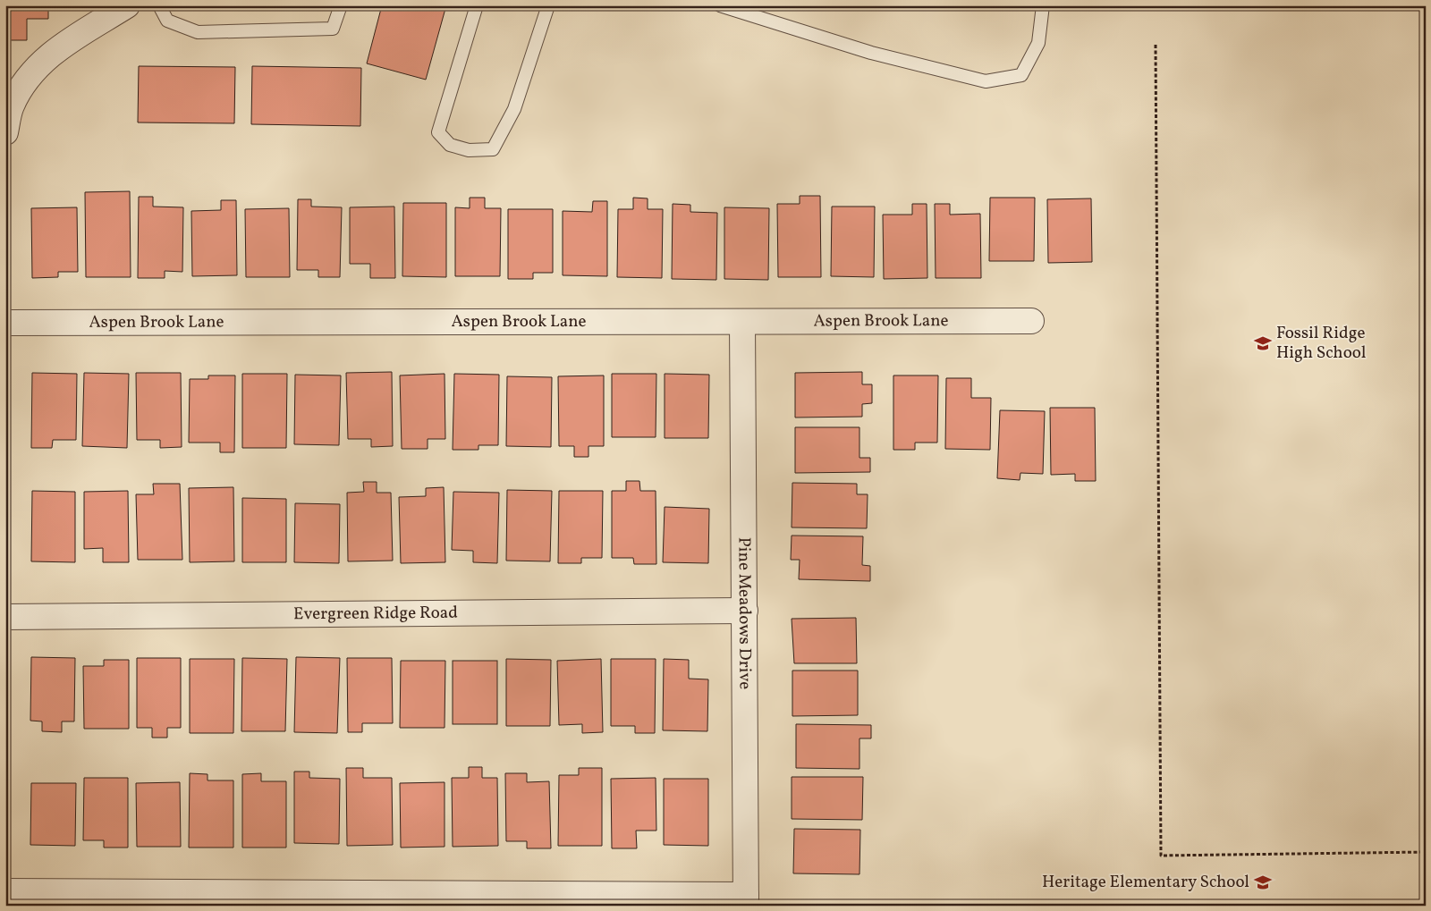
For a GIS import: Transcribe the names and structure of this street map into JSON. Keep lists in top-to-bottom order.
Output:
{
  "streets": {
    "street": ["Aspen Brook Lane", "Evergreen Ridge Road", "Pine Meadows Drive"]
  },
  "crossings": [
    ["Aspen Brook Lane", "Pine Meadows Drive"],
    ["Evergreen Ridge Road", "Pine Meadows Drive"]
  ],
  "places": {
    "school or university": ["Fossil Ridge High School", "Heritage Elementary School"]
  }
}
